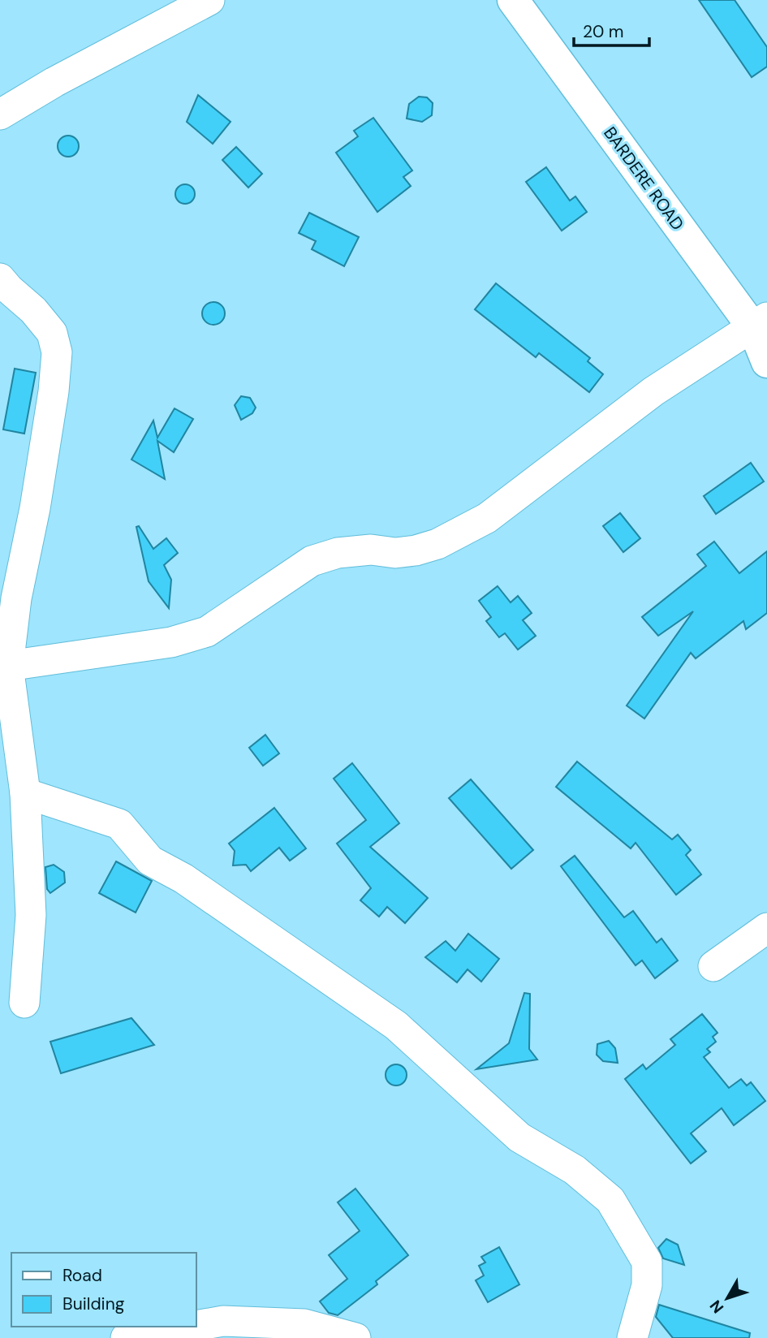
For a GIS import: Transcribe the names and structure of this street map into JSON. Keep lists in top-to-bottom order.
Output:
{
  "streets": {
    "street": ["BARDERE ROAD"]
  },
  "legend": ["Road", "Building"],
  "scale_bar": "20 m",
  "north": "bottom left"
}
